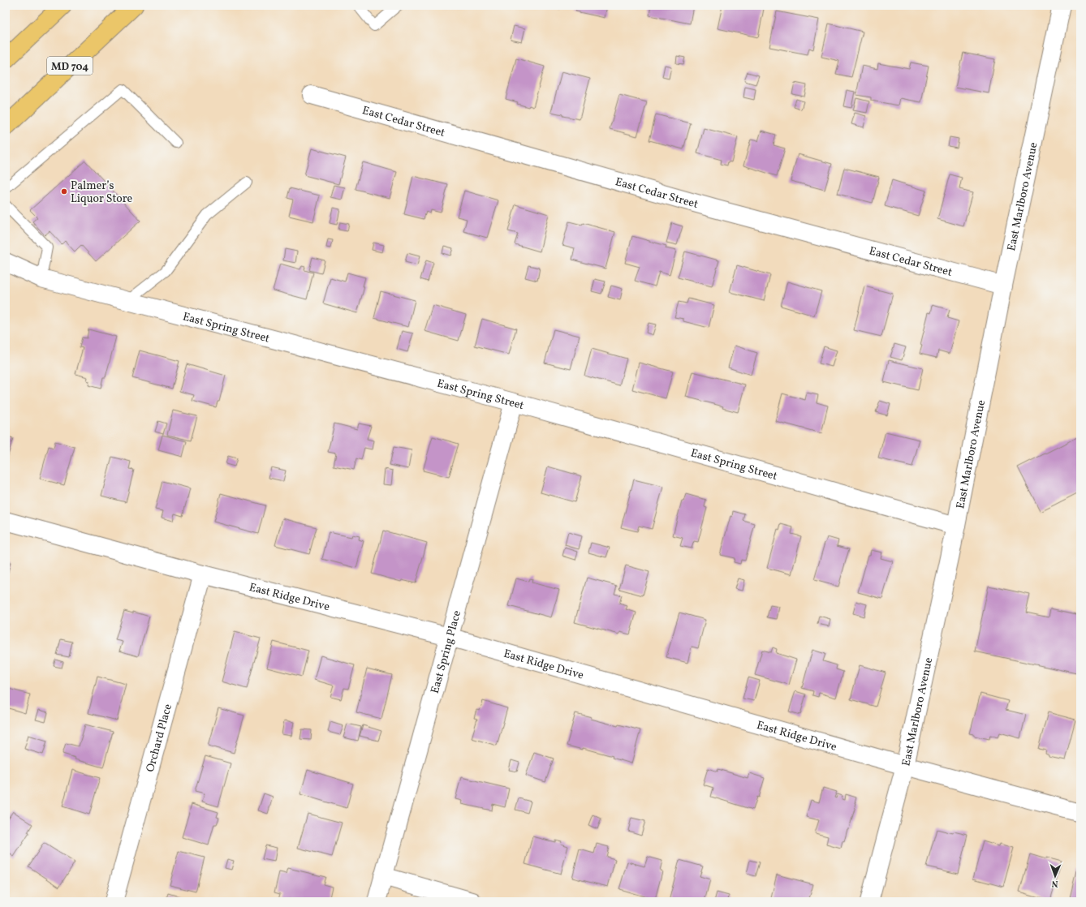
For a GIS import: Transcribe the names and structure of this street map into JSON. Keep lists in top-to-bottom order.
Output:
{
  "streets": {
    "main road": ["MD 704"],
    "street": [
      "East Cedar Street",
      "East Marlboro Avenue",
      "East Spring Street",
      "East Ridge Drive",
      "East Spring Place",
      "Orchard Place"
    ]
  },
  "crossings": [
    ["East Cedar Street", "East Marlboro Avenue"],
    ["East Marlboro Avenue", "East Spring Street"],
    ["East Marlboro Avenue", "East Ridge Drive"],
    ["East Spring Street", "East Spring Place"],
    ["East Ridge Drive", "East Spring Place"],
    ["East Ridge Drive", "Orchard Place"]
  ],
  "places": ["Palmer’s Liquor Store"],
  "north": "bottom"
}
